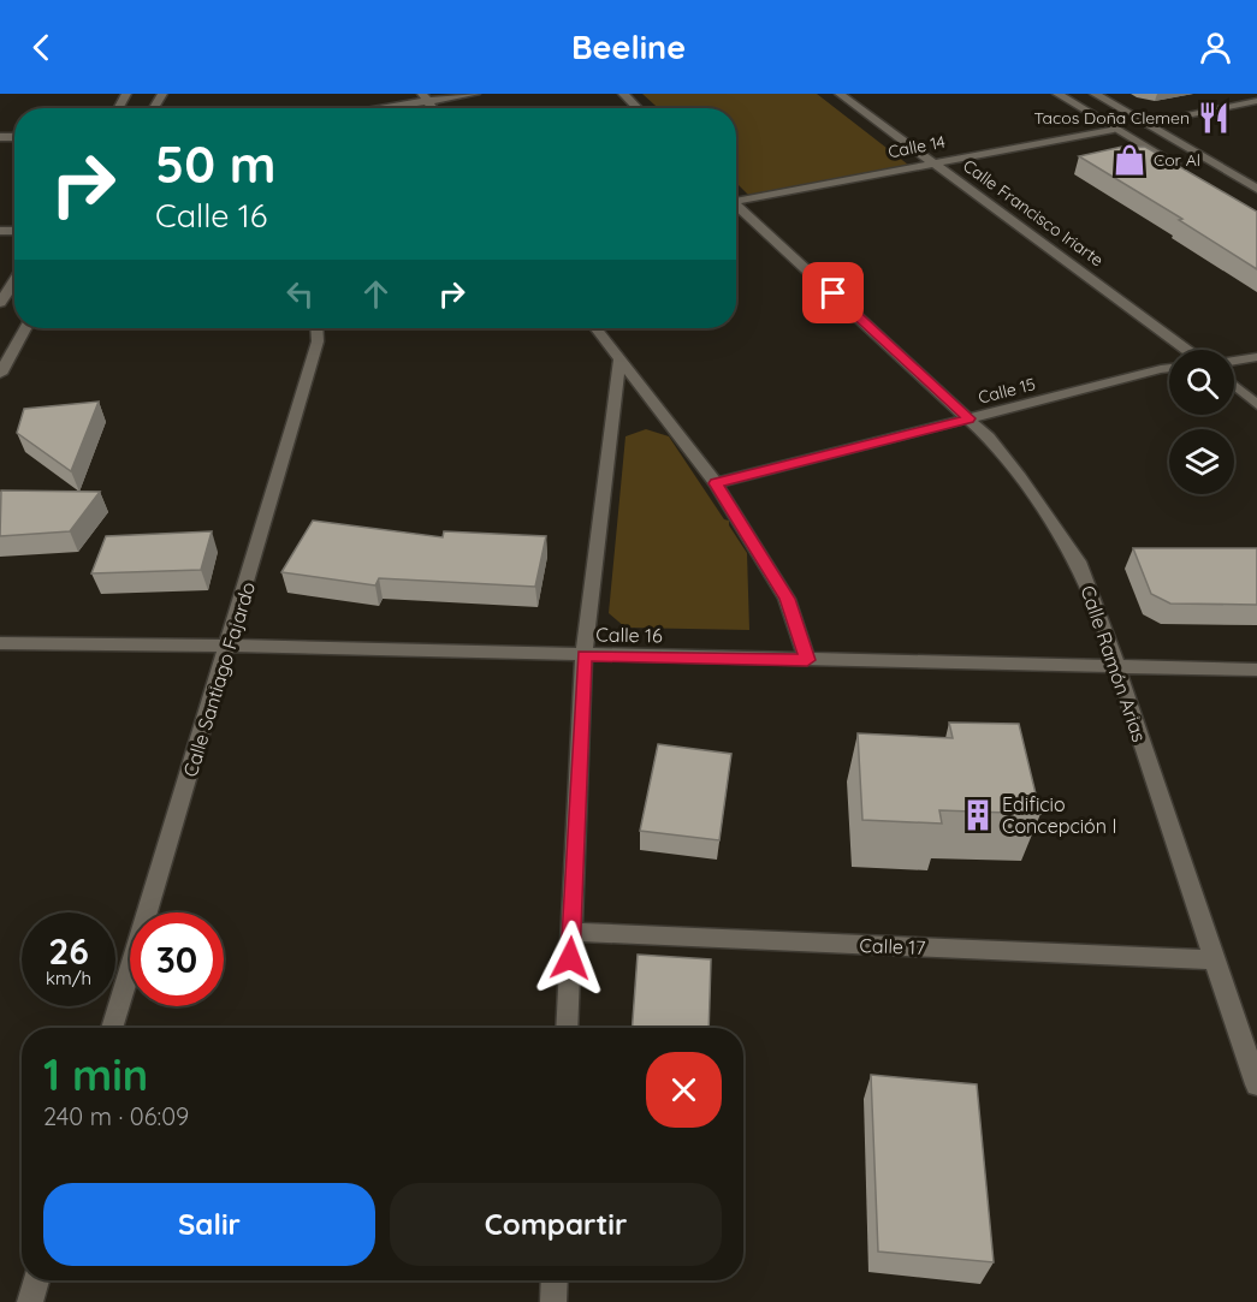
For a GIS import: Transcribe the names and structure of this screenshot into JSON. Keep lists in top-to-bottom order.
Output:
{
  "streets": {
    "street": [
      "Calle 14",
      "Calle Francisco Iriarte",
      "Calle 15",
      "Calle 16",
      "Calle Ramón Arias",
      "Calle Santiago Fajardo",
      "Calle 17"
    ]
  },
  "crossings": [
    ["Calle 14", "Calle Francisco Iriarte"],
    ["Calle 15", "Calle Ramón Arias"],
    ["Calle 16", "Calle Ramón Arias"],
    ["Calle 16", "Calle Santiago Fajardo"],
    ["Calle Ramón Arias", "Calle 17"]
  ],
  "places": {
    "restaurant": ["Tacos Doña Clemen"],
    "shop": ["Cor Al"],
    "building": ["Edificio Concepción I"]
  },
  "page": {
    "header": "Beeline",
    "turn": ["50 m", "Calle 16"],
    "speed": "26 km/h",
    "limit": "30",
    "heading": ["1 min", "240 m · 06:09"],
    "buttons": ["Salir", "Compartir"]
  }
}
